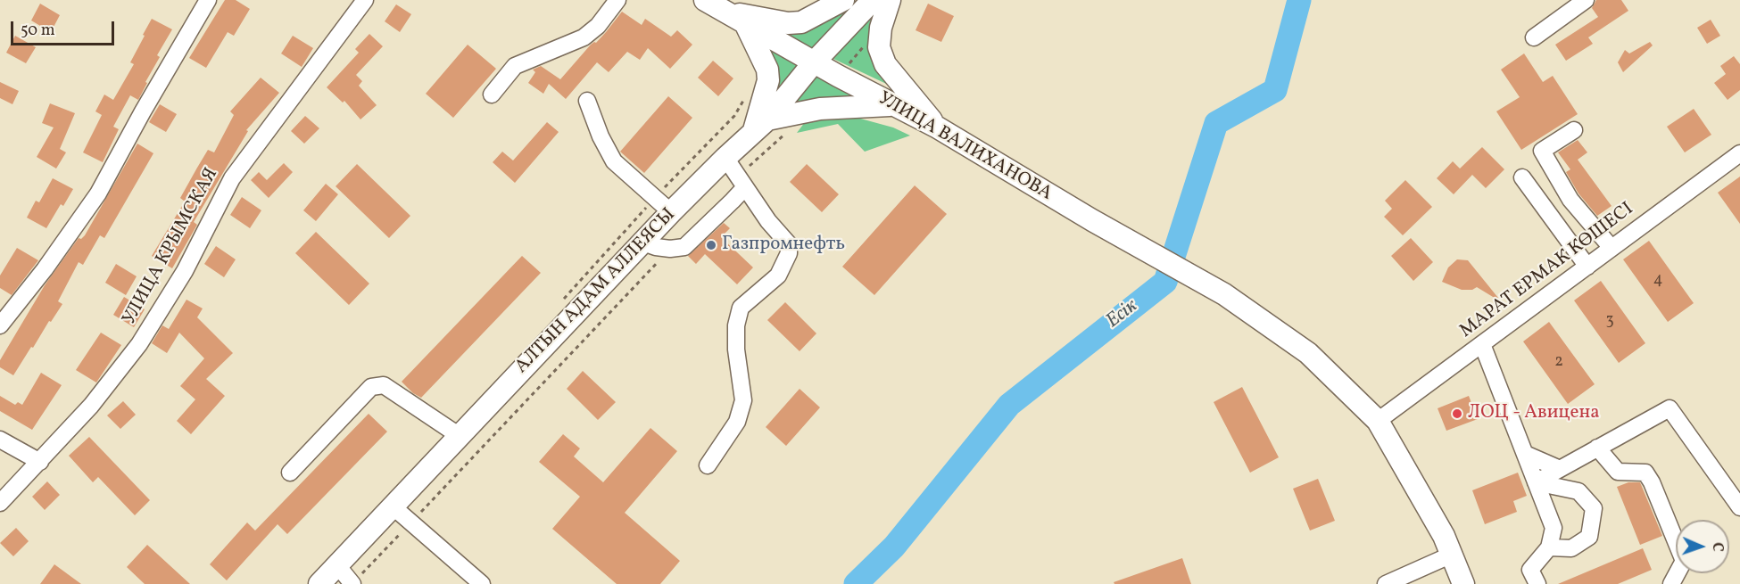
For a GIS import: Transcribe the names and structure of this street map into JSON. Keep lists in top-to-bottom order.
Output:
{
  "streets": {
    "main road": ["УЛИЦА ВАЛИХАНОВА", "АЛТЫН АДАМ АЛЛЕЯСЫ"],
    "street": ["УЛИЦА КРЫМСКАЯ", "МАРАТ ЕРМАК КӨШЕСІ"]
  },
  "crossings": [
    ["УЛИЦА ВАЛИХАНОВА", "МАРАТ ЕРМАК КӨШЕСІ"],
    ["УЛИЦА ВАЛИХАНОВА", "АЛТЫН АДАМ АЛЛЕЯСЫ"]
  ],
  "water": ["Есік"],
  "places": ["Газпромнефть", "ЛОЦ - Авицена"],
  "house_numbers": ["4", "3", "2"],
  "scale_bar": "50 m",
  "north": "right"
}
